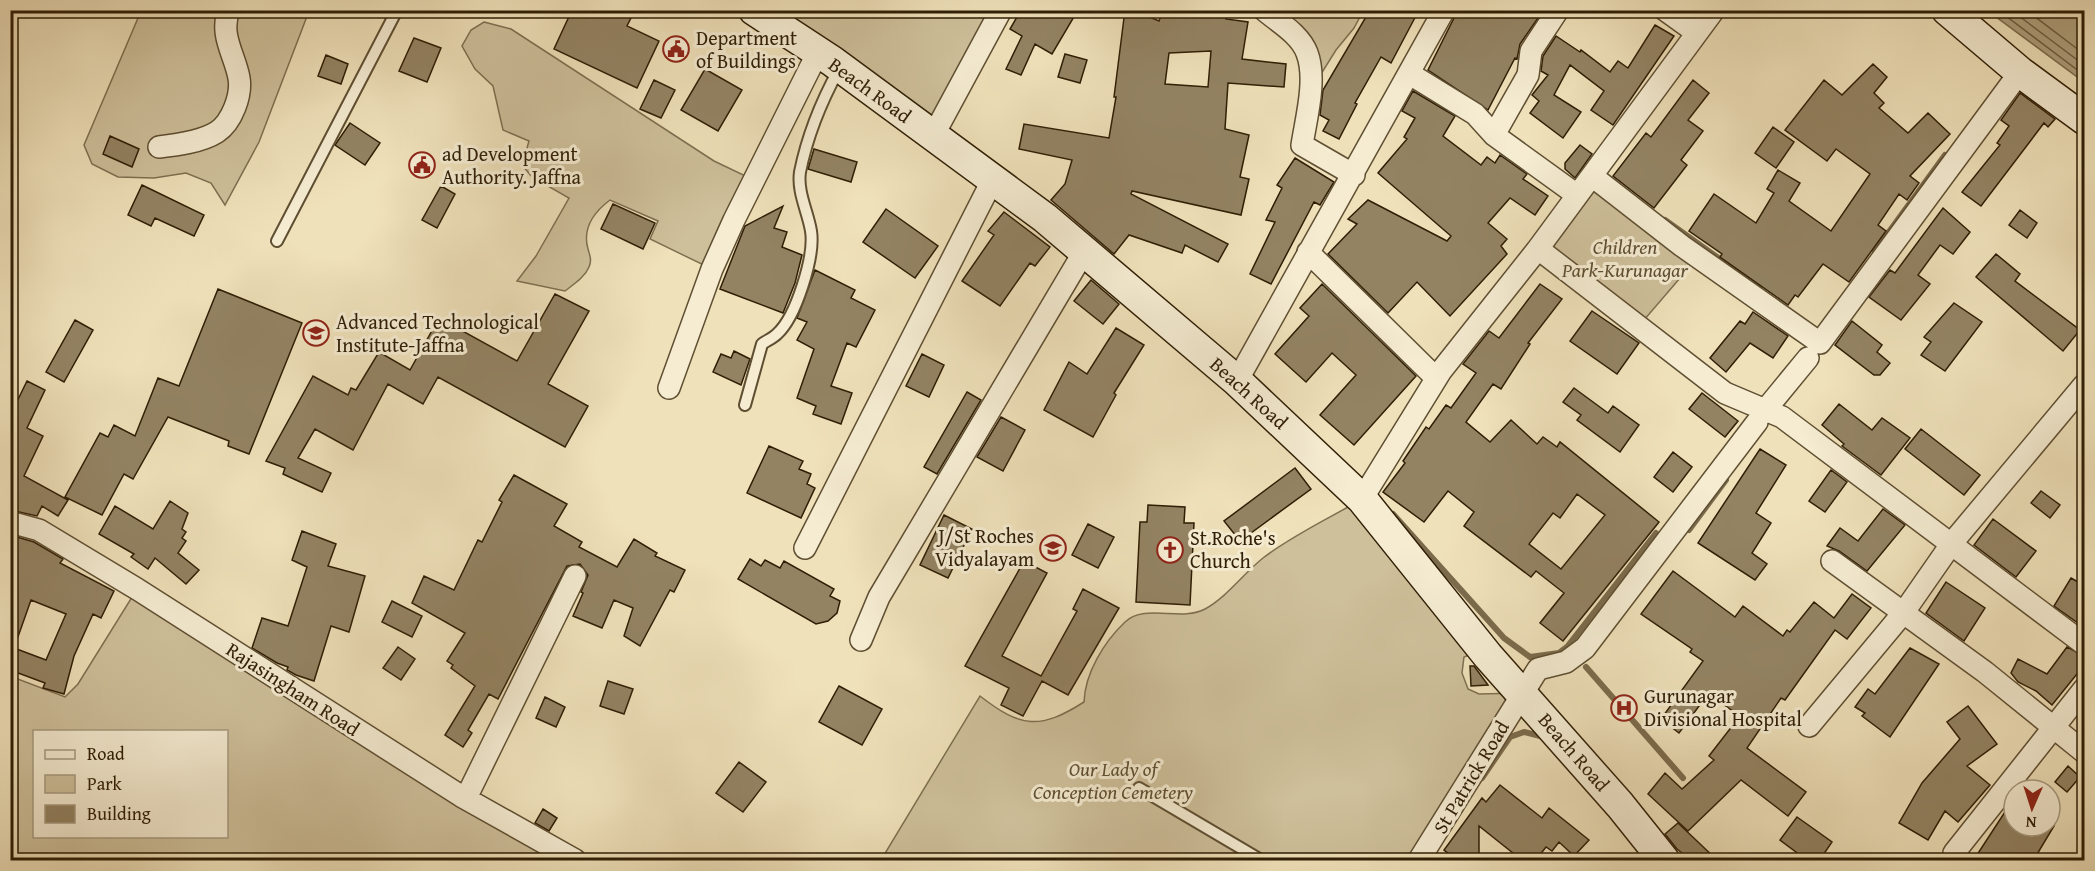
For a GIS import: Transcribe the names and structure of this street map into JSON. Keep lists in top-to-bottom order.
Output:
{
  "streets": {
    "main road": ["Beach Road"],
    "street": ["Rajasingham Road", "St Patrick Road"]
  },
  "crossings": [
    ["Beach Road", "St Patrick Road"]
  ],
  "parks": ["Children Park-Kurunagar", "Our Lady of Conception Cemetery"],
  "places": {
    "public building": ["Department of Buildings", "ad Development Authority. Jaffna"],
    "school or university": ["Advanced Technological Institute-Jaffna", "J/St Roches Vidyalayam"],
    "church": ["St.Roche's Church"],
    "hospital": ["Gurunagar Divisional Hospital"]
  },
  "legend": ["Road", "Park", "Building"],
  "north": "bottom"
}
